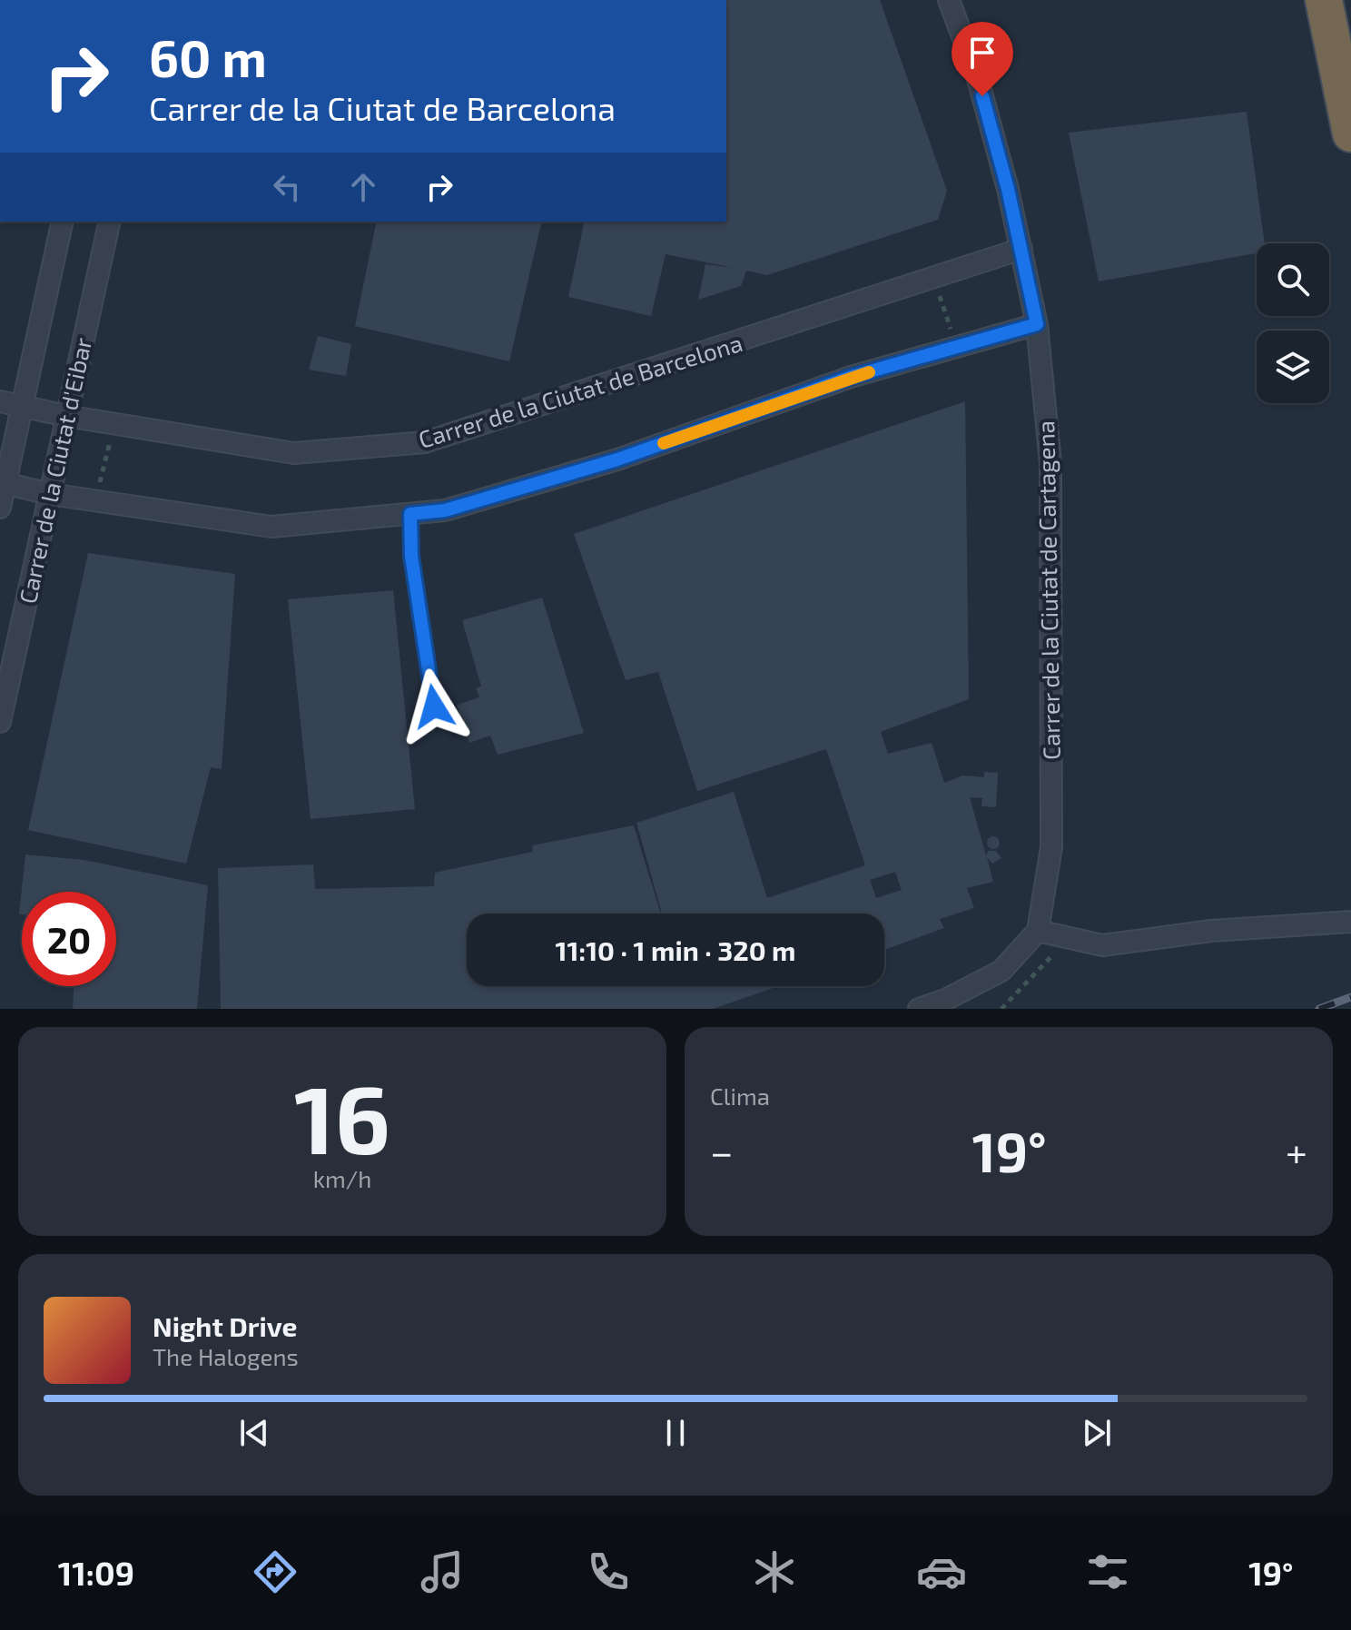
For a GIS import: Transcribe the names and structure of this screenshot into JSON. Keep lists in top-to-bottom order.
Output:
{
  "streets": {
    "street": ["Carrer de la Ciutat de Barcelona", "Carrer de la Ciutat d'Eibar", "Carrer de la Ciutat de Cartagena"]
  },
  "crossings": [
    ["Carrer de la Ciutat de Barcelona", "Carrer de la Ciutat d'Eibar"],
    ["Carrer de la Ciutat de Barcelona", "Carrer de la Ciutat de Cartagena"]
  ],
  "page": {
    "turn": ["60 m", "Carrer de la Ciutat de Barcelona"],
    "limit": "20",
    "trip": "11:10 · 1 min · 320 m",
    "tile": [
      ["16", "km/h"],
      "Clima"
    ],
    "heat": ["−", "19°", "+"],
    "song": ["Night Drive", "The Halogens"],
    "tabs": ["11:09", "19°"]
  }
}
